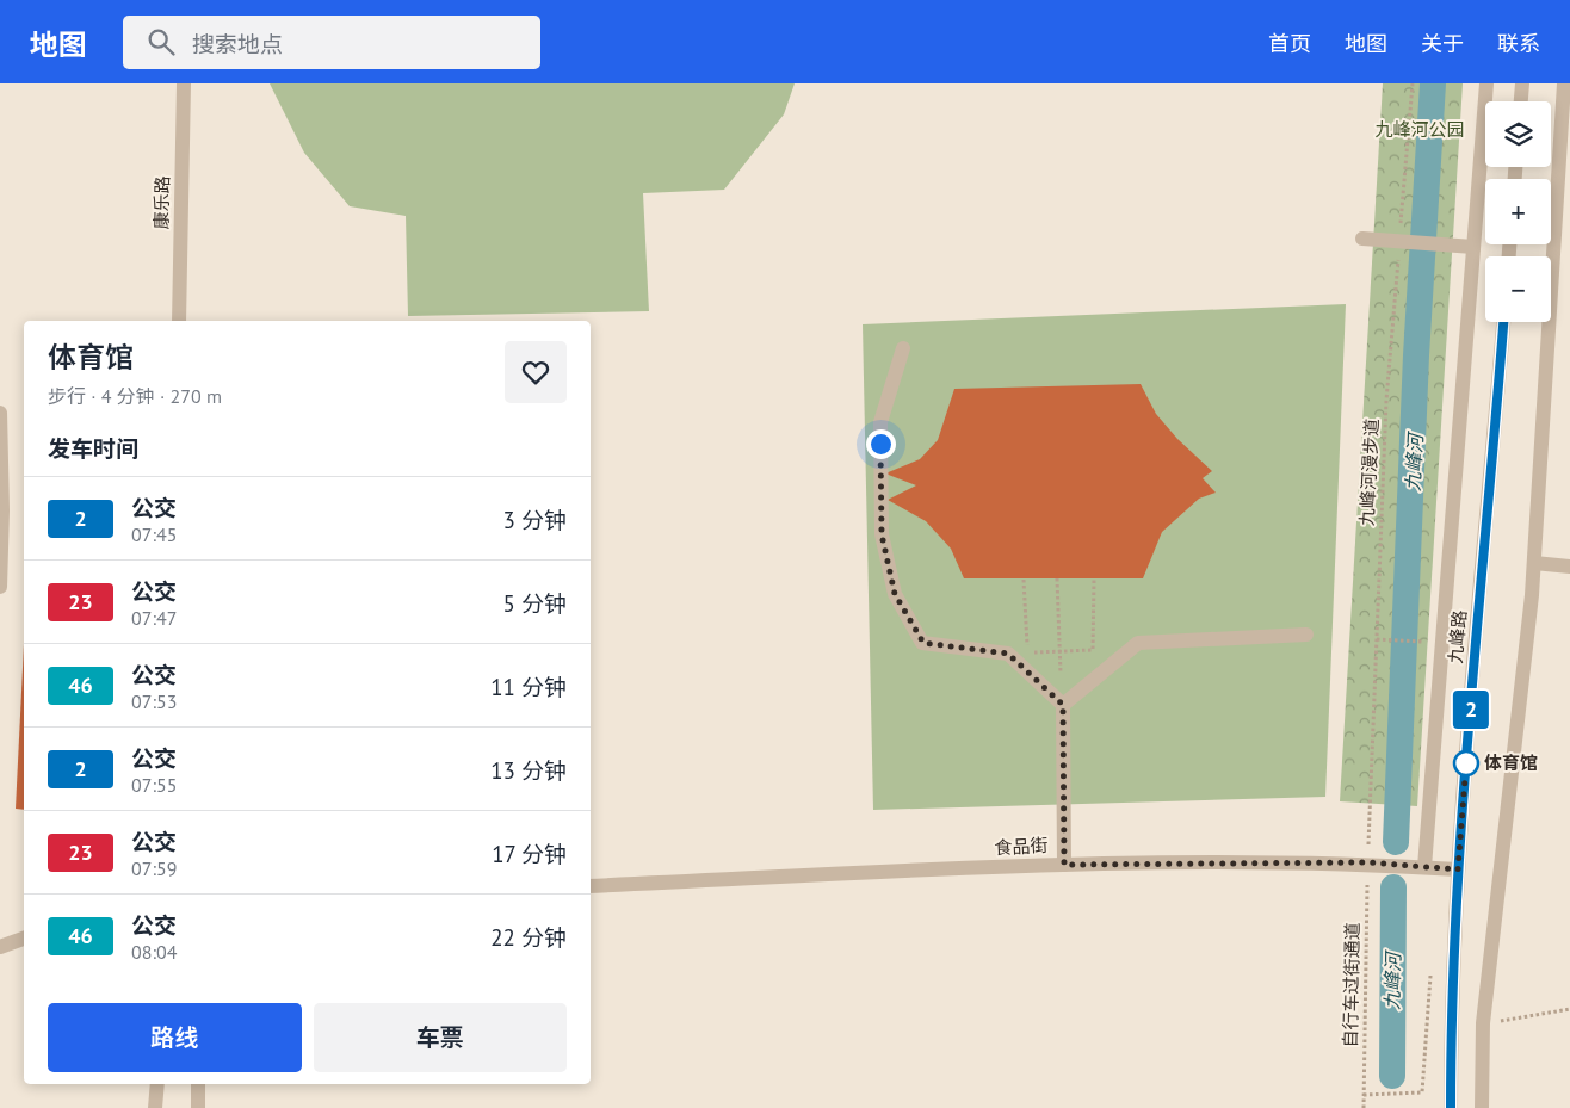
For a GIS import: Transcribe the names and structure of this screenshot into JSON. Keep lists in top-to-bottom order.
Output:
{
  "streets": {
    "street": ["康乐路", "九峰路", "食品街"],
    "path": ["九峰河漫步道", "自行车过街通道"]
  },
  "crossings": [
    ["九峰河漫步道", "食品街"],
    ["九峰河漫步道", "自行车过街通道"],
    ["九峰路", "食品街"],
    ["食品街", "自行车过街通道"]
  ],
  "water": ["九峰河"],
  "parks": ["九峰河公园"],
  "places": ["体育馆"],
  "lines": ["bus line 2"],
  "page": {
    "header": "地图",
    "search": "搜索地点",
    "nav": [
      "首页",
      "地图",
      "关于",
      "联系"
    ],
    "on_map": "2",
    "map_buttons": ["+", "−"],
    "heading": [
      ["体育馆", "步行 · 4 分钟 · 270 m"],
      "发车时间"
    ],
    "list": [
      {
        "mark": "2",
        "name": "公交",
        "note": "07:45",
        "value": "3 分钟"
      },
      {
        "mark": "23",
        "name": "公交",
        "note": "07:47",
        "value": "5 分钟"
      },
      {
        "mark": "46",
        "name": "公交",
        "note": "07:53",
        "value": "11 分钟"
      },
      {
        "mark": "2",
        "name": "公交",
        "note": "07:55",
        "value": "13 分钟"
      },
      {
        "mark": "23",
        "name": "公交",
        "note": "07:59",
        "value": "17 分钟"
      },
      {
        "mark": "46",
        "name": "公交",
        "note": "08:04",
        "value": "22 分钟"
      }
    ],
    "buttons": ["路线", "车票"]
  }
}
